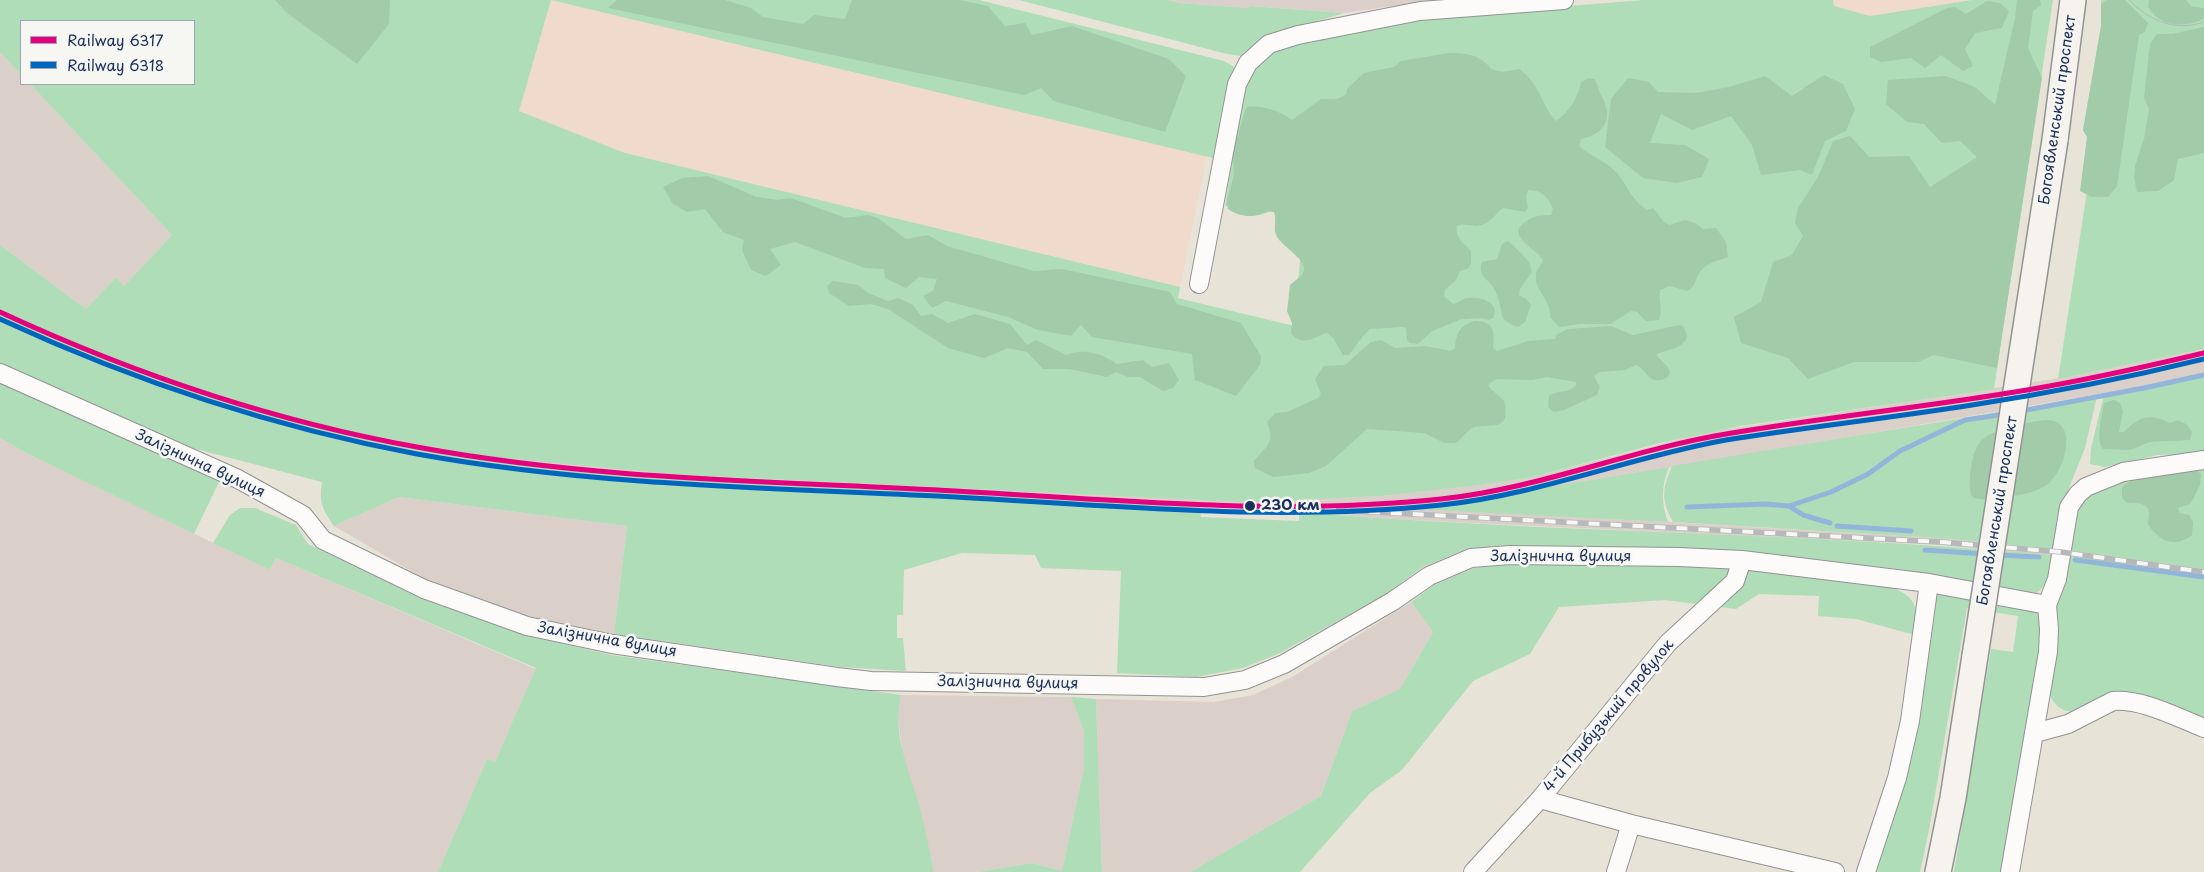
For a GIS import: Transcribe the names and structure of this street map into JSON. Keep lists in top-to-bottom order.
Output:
{
  "streets": {
    "main road": ["Богоявленський проспект"],
    "street": ["Залізнична вулиця", "4-й Прибузький провулок"]
  },
  "crossings": [
    ["Залізнична вулиця", "4-й Прибузький провулок"]
  ],
  "places": ["230 км"],
  "lines": ["rail line 6317", "rail line 6318"],
  "legend": ["Railway 6317", "Railway 6318"]
}
